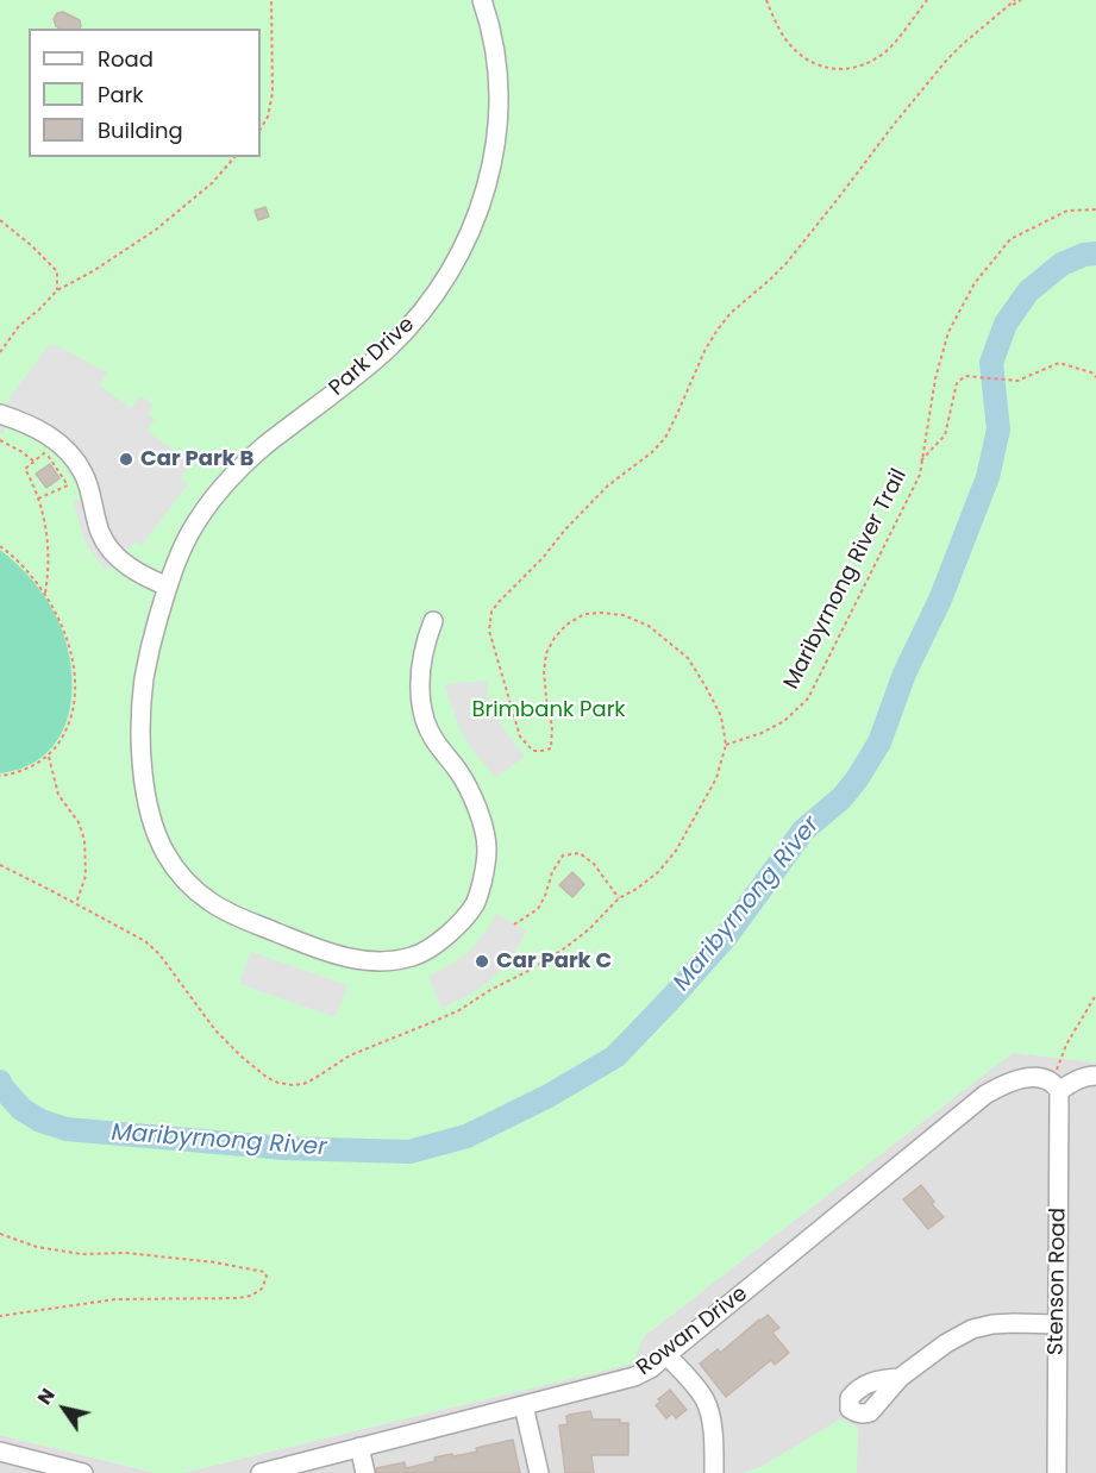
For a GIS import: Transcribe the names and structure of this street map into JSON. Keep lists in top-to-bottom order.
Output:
{
  "streets": {
    "street": ["Park Drive", "Stenson Road", "Rowan Drive"],
    "path": ["Maribyrnong River Trail"]
  },
  "crossings": [
    ["Stenson Road", "Rowan Drive"]
  ],
  "water": ["Maribyrnong River"],
  "parks": ["Brimbank Park"],
  "places": ["Car Park B", "Car Park C"],
  "legend": ["Road", "Park", "Building"],
  "north": "top left"
}
